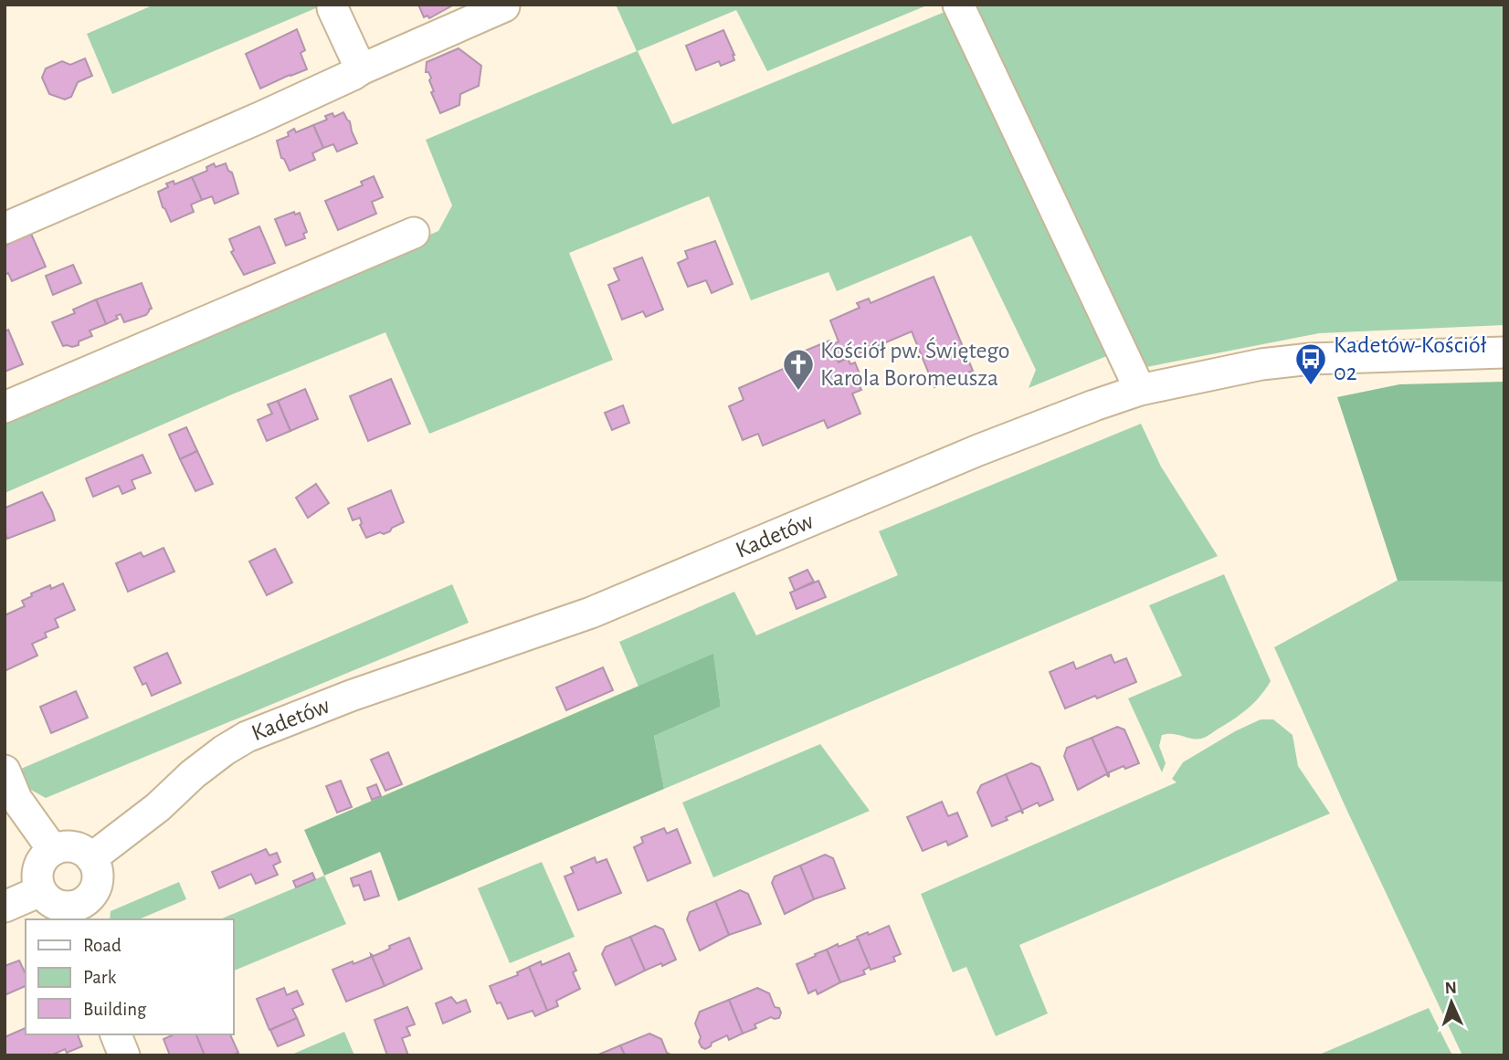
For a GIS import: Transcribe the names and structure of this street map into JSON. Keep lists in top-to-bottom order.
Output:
{
  "streets": {
    "street": ["Kadetów"]
  },
  "places": {
    "bus stop": ["Kadetów-Kościół 02"],
    "church": ["Kościół pw. Świętego Karola Boromeusza"]
  },
  "legend": ["Road", "Park", "Building"],
  "north": "top"
}
